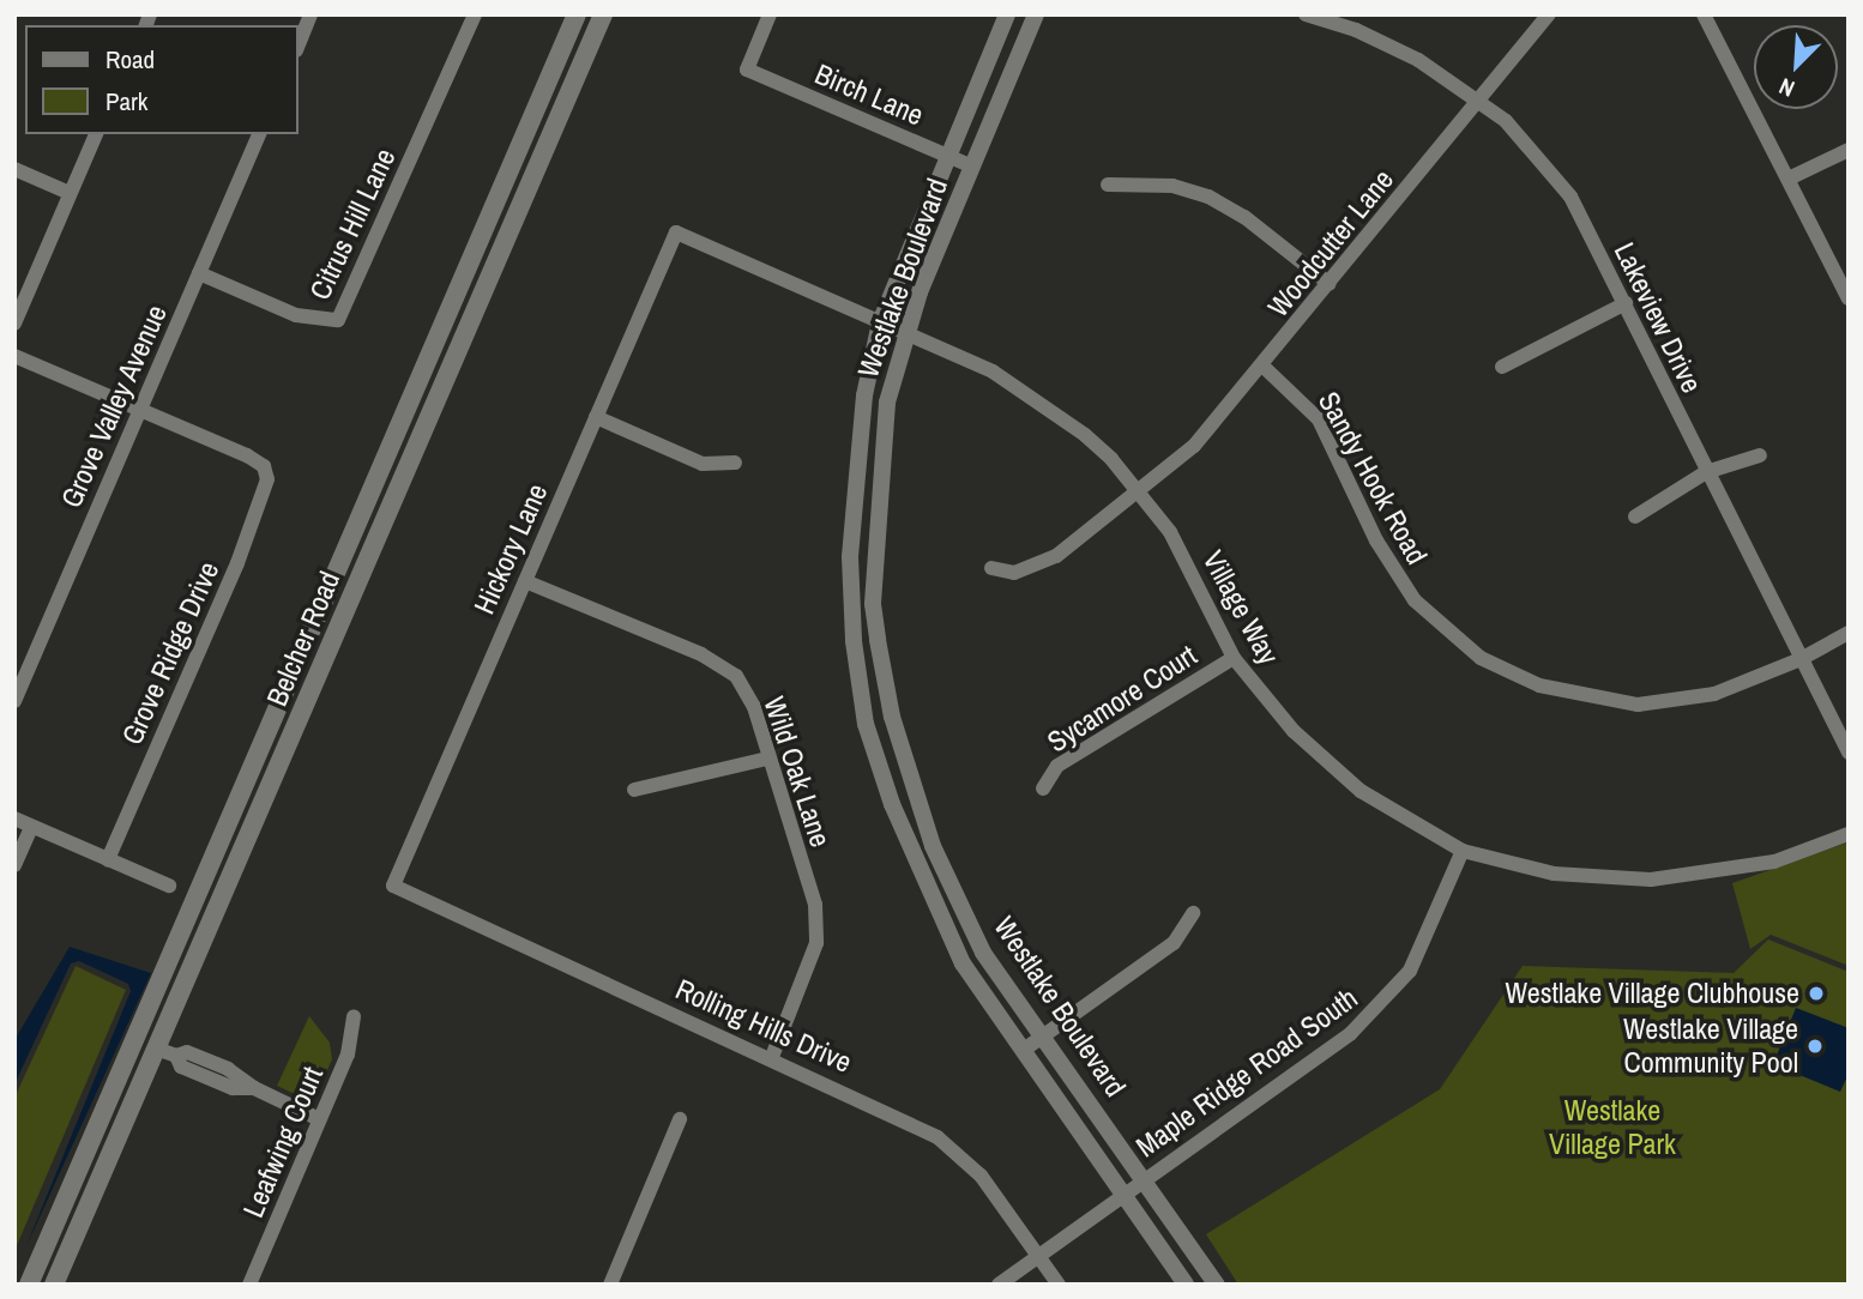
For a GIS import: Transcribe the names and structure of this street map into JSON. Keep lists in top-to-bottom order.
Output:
{
  "streets": {
    "main road": ["Belcher Road"],
    "street": [
      "Birch Lane",
      "Citrus Hill Lane",
      "Woodcutter Lane",
      "Westlake Boulevard",
      "Lakeview Drive",
      "Grove Valley Avenue",
      "Sandy Hook Road",
      "Hickory Lane",
      "Village Way",
      "Grove Ridge Drive",
      "Sycamore Court",
      "Wild Oak Lane",
      "Rolling Hills Drive",
      "Maple Ridge Road South",
      "Leafwing Court"
    ]
  },
  "crossings": [
    ["Birch Lane", "Westlake Boulevard"],
    ["Citrus Hill Lane", "Grove Valley Avenue"],
    ["Woodcutter Lane", "Lakeview Drive"],
    ["Woodcutter Lane", "Sandy Hook Road"],
    ["Woodcutter Lane", "Village Way"],
    ["Westlake Boulevard", "Village Way"],
    ["Westlake Boulevard", "Maple Ridge Road South"],
    ["Lakeview Drive", "Sandy Hook Road"],
    ["Grove Valley Avenue", "Grove Ridge Drive"],
    ["Hickory Lane", "Village Way"],
    ["Hickory Lane", "Wild Oak Lane"],
    ["Hickory Lane", "Rolling Hills Drive"],
    ["Village Way", "Sycamore Court"],
    ["Village Way", "Maple Ridge Road South"],
    ["Wild Oak Lane", "Rolling Hills Drive"],
    ["Rolling Hills Drive", "Maple Ridge Road South"]
  ],
  "parks": ["Westlake Village Park"],
  "places": ["Westlake Village Clubhouse", "Westlake Village Community Pool"],
  "legend": ["Road", "Park"],
  "north": "bottom left"
}
